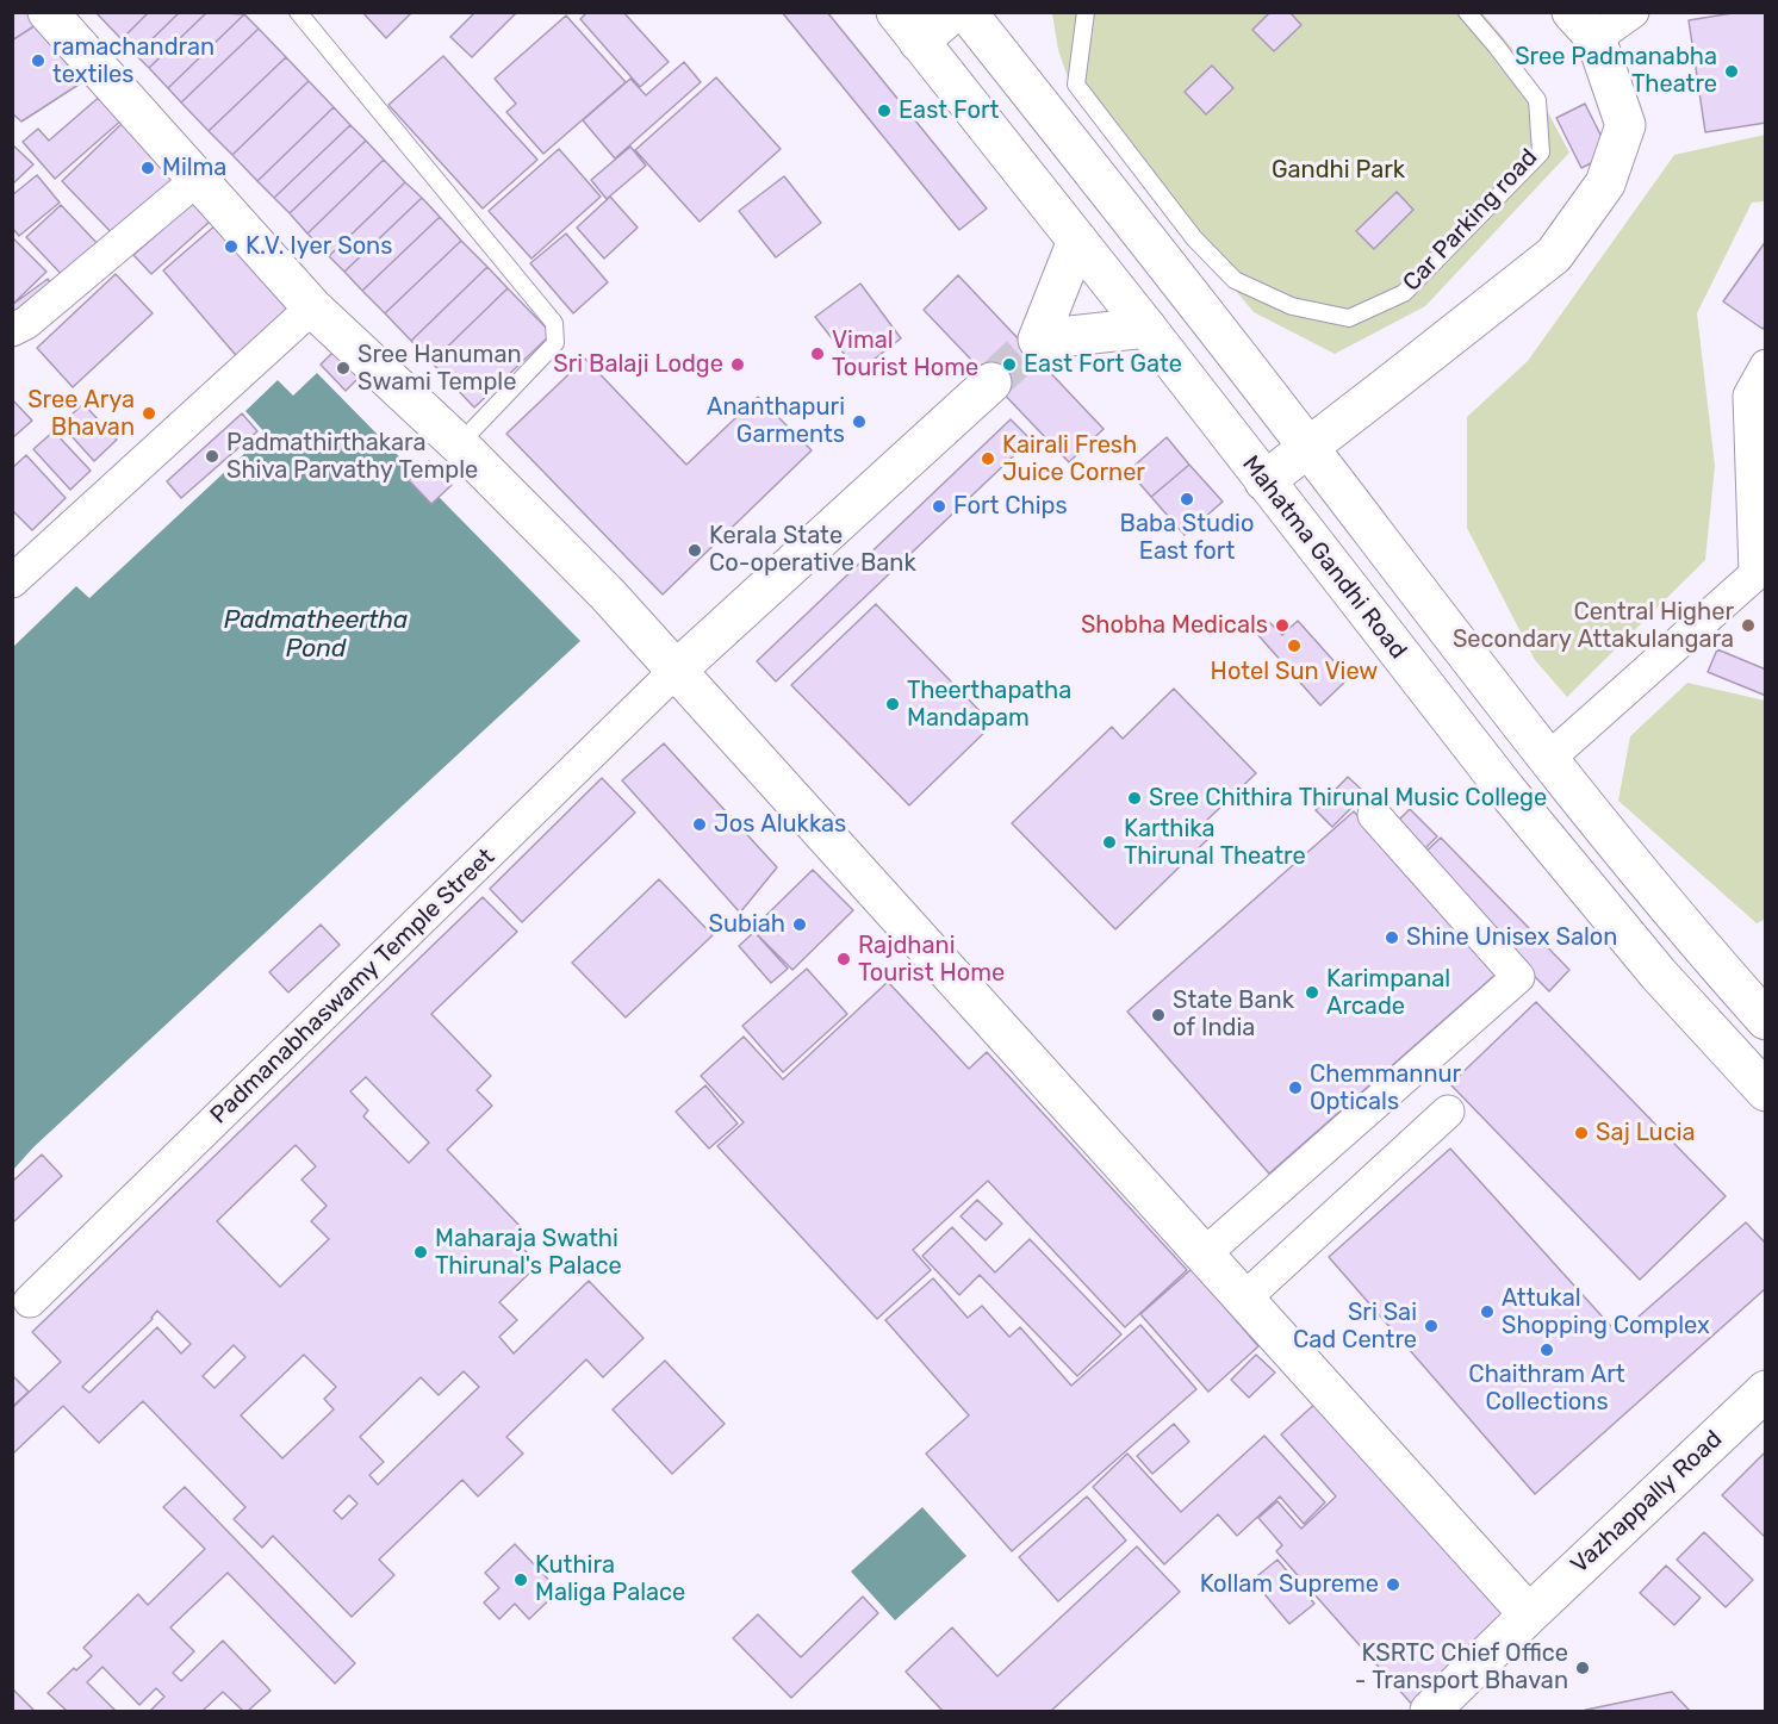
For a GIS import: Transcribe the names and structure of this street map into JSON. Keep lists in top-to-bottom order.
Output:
{
  "streets": {
    "street": ["Mahatma Gandhi Road", "Padmanabhaswamy Temple Street", "Vazhappally Road"],
    "lane": ["Car Parking road"]
  },
  "water": ["Padmatheertha Pond"],
  "parks": ["Gandhi Park"],
  "places": [
    "ramachandran textiles",
    "Sree Padmanabha Theatre",
    "East Fort",
    "Milma",
    "K.V. Iyer Sons",
    "Vimal Tourist Home",
    "Sri Balaji Lodge",
    "East Fort Gate",
    "Sree Hanuman Swami Temple",
    "Sree Arya Bhavan",
    "Ananthapuri Garments",
    "Padmathirthakara Shiva Parvathy Temple",
    "Kairali Fresh Juice Corner",
    "Baba Studio East fort",
    "Fort Chips",
    "Kerala State Co-operative Bank",
    "Shobha Medicals",
    "Central Higher Secondary Attakulangara",
    "Hotel Sun View",
    "Theerthapatha Mandapam",
    "Sree Chithira Thirunal Music College",
    "Jos Alukkas",
    "Karthika Thirunal Theatre",
    "Subiah",
    "Shine Unisex Salon",
    "Rajdhani Tourist Home",
    "Karimpanal Arcade",
    "State Bank of India",
    "Chemmannur Opticals",
    "Saj Lucia",
    "Maharaja Swathi Thirunal's Palace",
    "Attukal Shopping Complex",
    "Sri Sai Cad Centre",
    "Chaithram Art Collections",
    "Kuthira Maliga Palace",
    "Kollam Supreme",
    "KSRTC Chief Office - Transport Bhavan"
  ]
}
